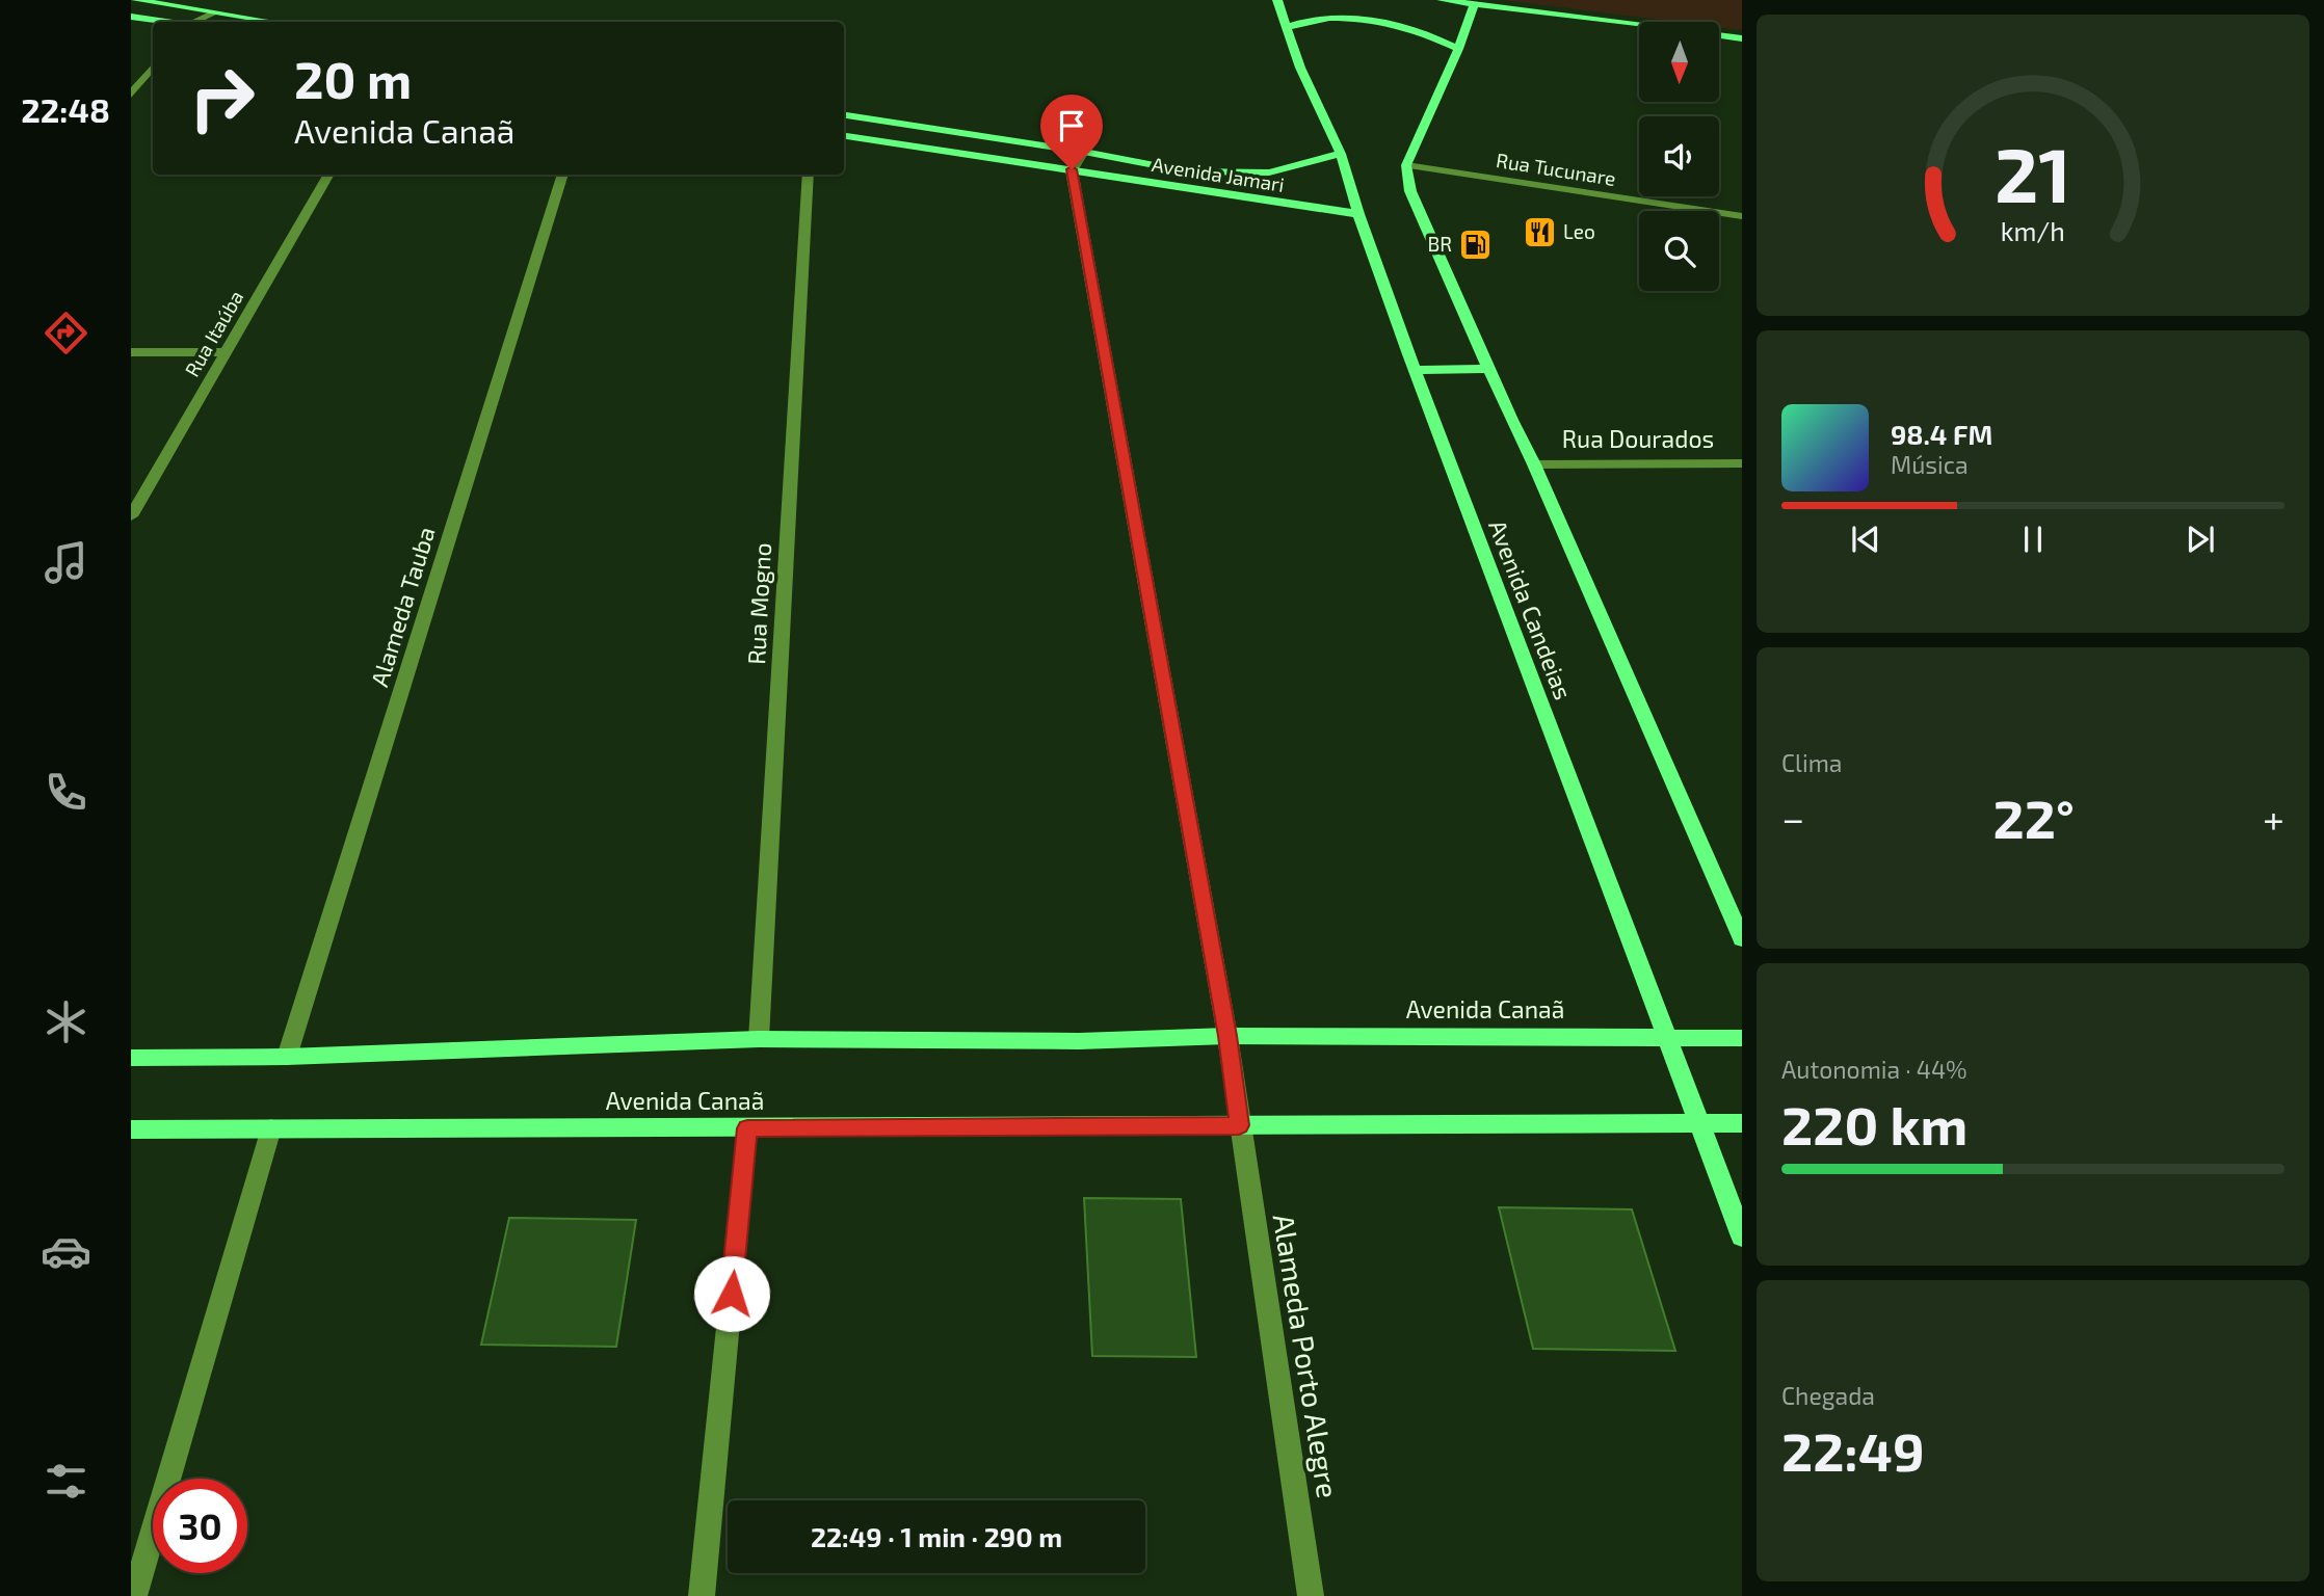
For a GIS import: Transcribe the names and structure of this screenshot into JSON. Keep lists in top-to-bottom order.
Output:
{
  "streets": {
    "main road": ["Avenida Jamari", "Avenida Candeias", "Avenida Canaã"],
    "street": [
      "Rua Tucunare",
      "Rua Itaúba",
      "Rua Dourados",
      "Rua Mogno",
      "Alameda Tauba",
      "Alameda Porto Alegre"
    ]
  },
  "crossings": [
    ["Avenida Jamari", "Avenida Candeias"],
    ["Rua Mogno", "Avenida Canaã"],
    ["Alameda Tauba", "Avenida Canaã"],
    ["Avenida Candeias", "Avenida Canaã"],
    ["Avenida Canaã", "Alameda Porto Alegre"]
  ],
  "places": {
    "restaurant": ["Leo"],
    "fuel station": ["BR"]
  },
  "north": "bottom",
  "page": {
    "tabs": "22:48",
    "turn": ["20 m", "Avenida Canaã"],
    "song": ["98.4 FM", "Música"],
    "tile": [
      "Clima",
      ["Autonomia · 44%", "220 km"],
      ["Chegada", "22:49"]
    ],
    "heat": ["−", "22°", "+"],
    "limit": "30",
    "trip": "22:49 · 1 min · 290 m",
    "gauge": ["21", "km/h"]
  }
}
